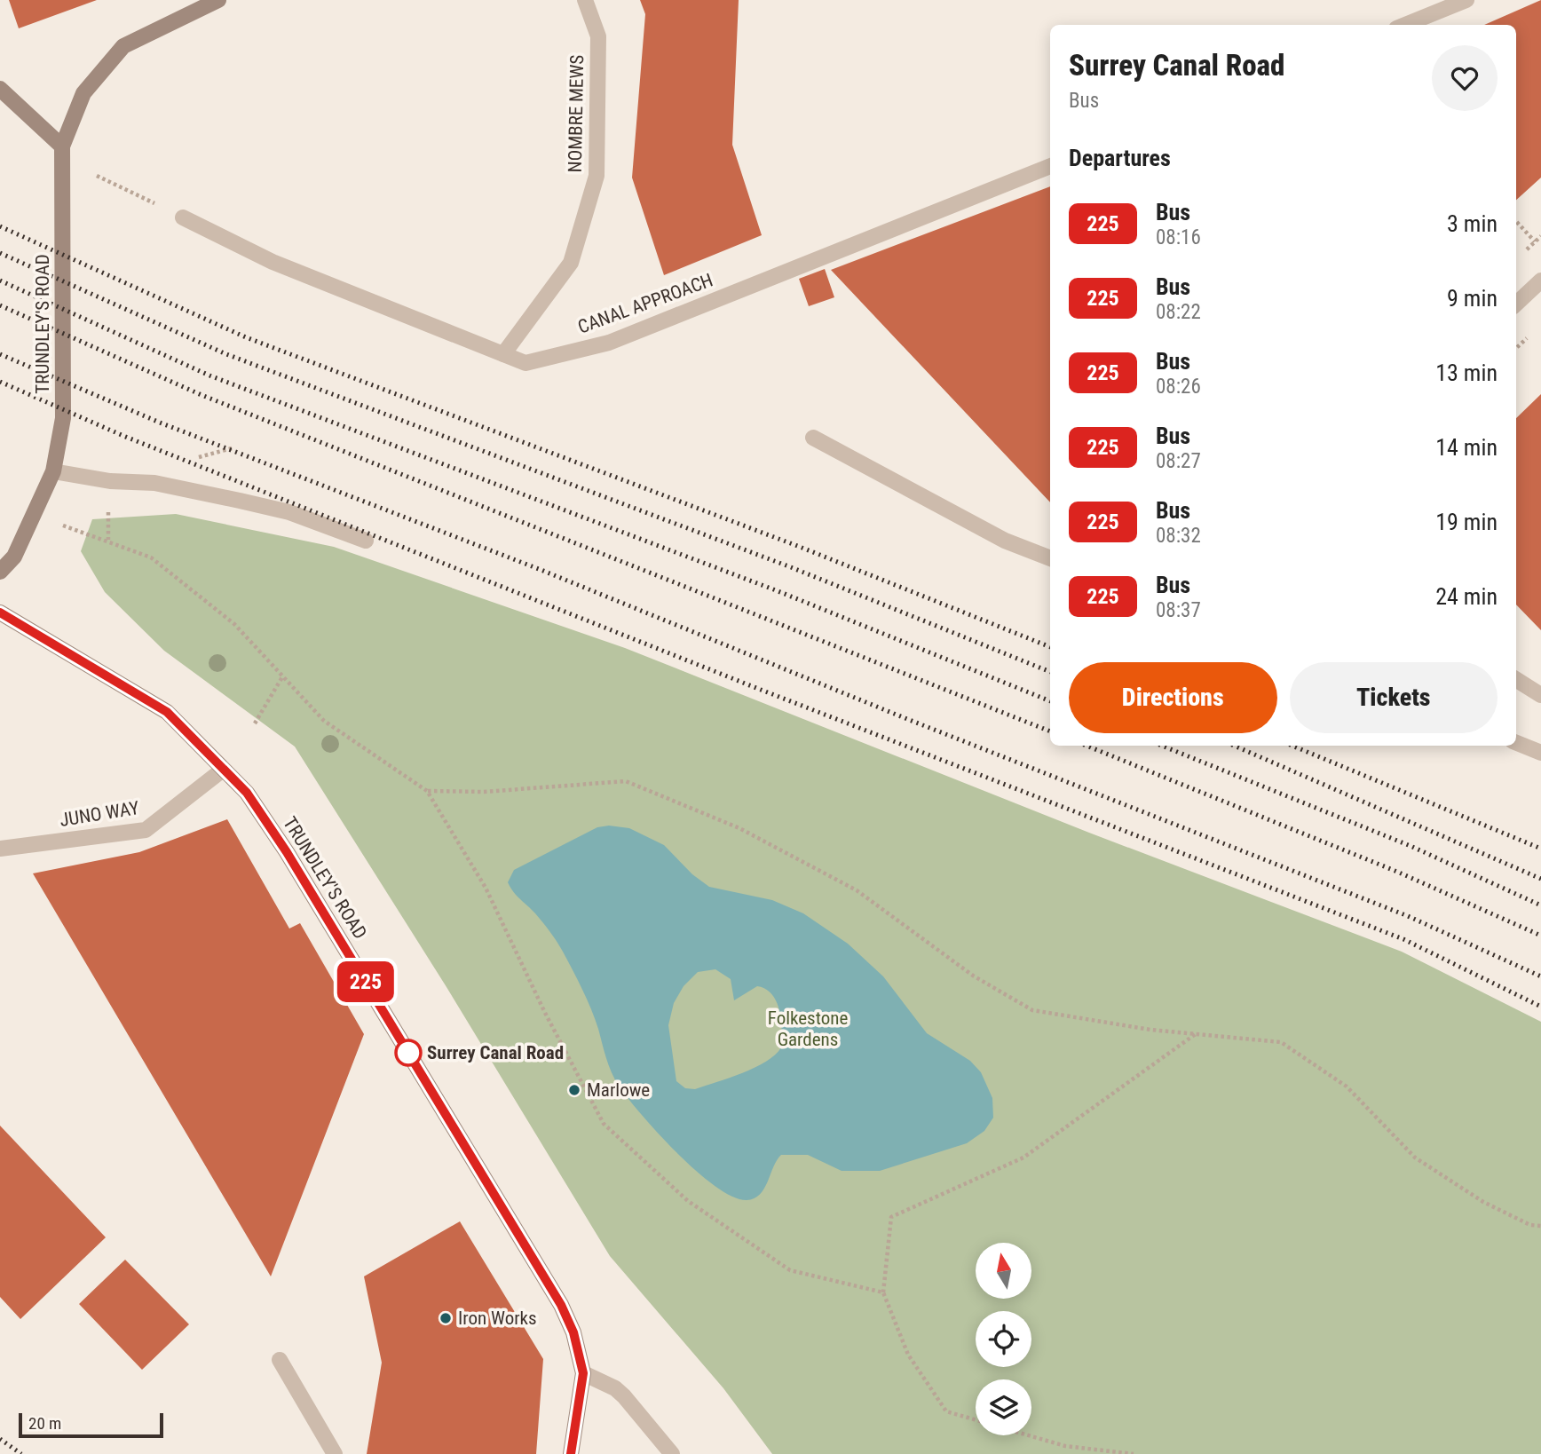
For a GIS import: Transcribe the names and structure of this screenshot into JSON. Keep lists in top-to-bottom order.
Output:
{
  "streets": {
    "main road": ["TRUNDLEY'S ROAD"],
    "street": ["NOMBRE MEWS", "CANAL APPROACH", "JUNO WAY"]
  },
  "crossings": [
    ["NOMBRE MEWS", "CANAL APPROACH"],
    ["TRUNDLEY'S ROAD", "JUNO WAY"]
  ],
  "parks": ["Folkestone Gardens"],
  "places": ["Surrey Canal Road", "Marlowe", "Iron Works"],
  "lines": ["bus line 225"],
  "scale_bar": "20 m",
  "north": "top",
  "page": {
    "on_map": "225",
    "heading": [
      ["Surrey Canal Road", "Bus"],
      "Departures"
    ],
    "list": [
      {
        "mark": "225",
        "name": "Bus",
        "note": "08:16",
        "value": "3 min"
      },
      {
        "mark": "225",
        "name": "Bus",
        "note": "08:22",
        "value": "9 min"
      },
      {
        "mark": "225",
        "name": "Bus",
        "note": "08:26",
        "value": "13 min"
      },
      {
        "mark": "225",
        "name": "Bus",
        "note": "08:27",
        "value": "14 min"
      },
      {
        "mark": "225",
        "name": "Bus",
        "note": "08:32",
        "value": "19 min"
      },
      {
        "mark": "225",
        "name": "Bus",
        "note": "08:37",
        "value": "24 min"
      }
    ],
    "buttons": ["Directions", "Tickets"],
    "scale": "20 m"
  }
}
